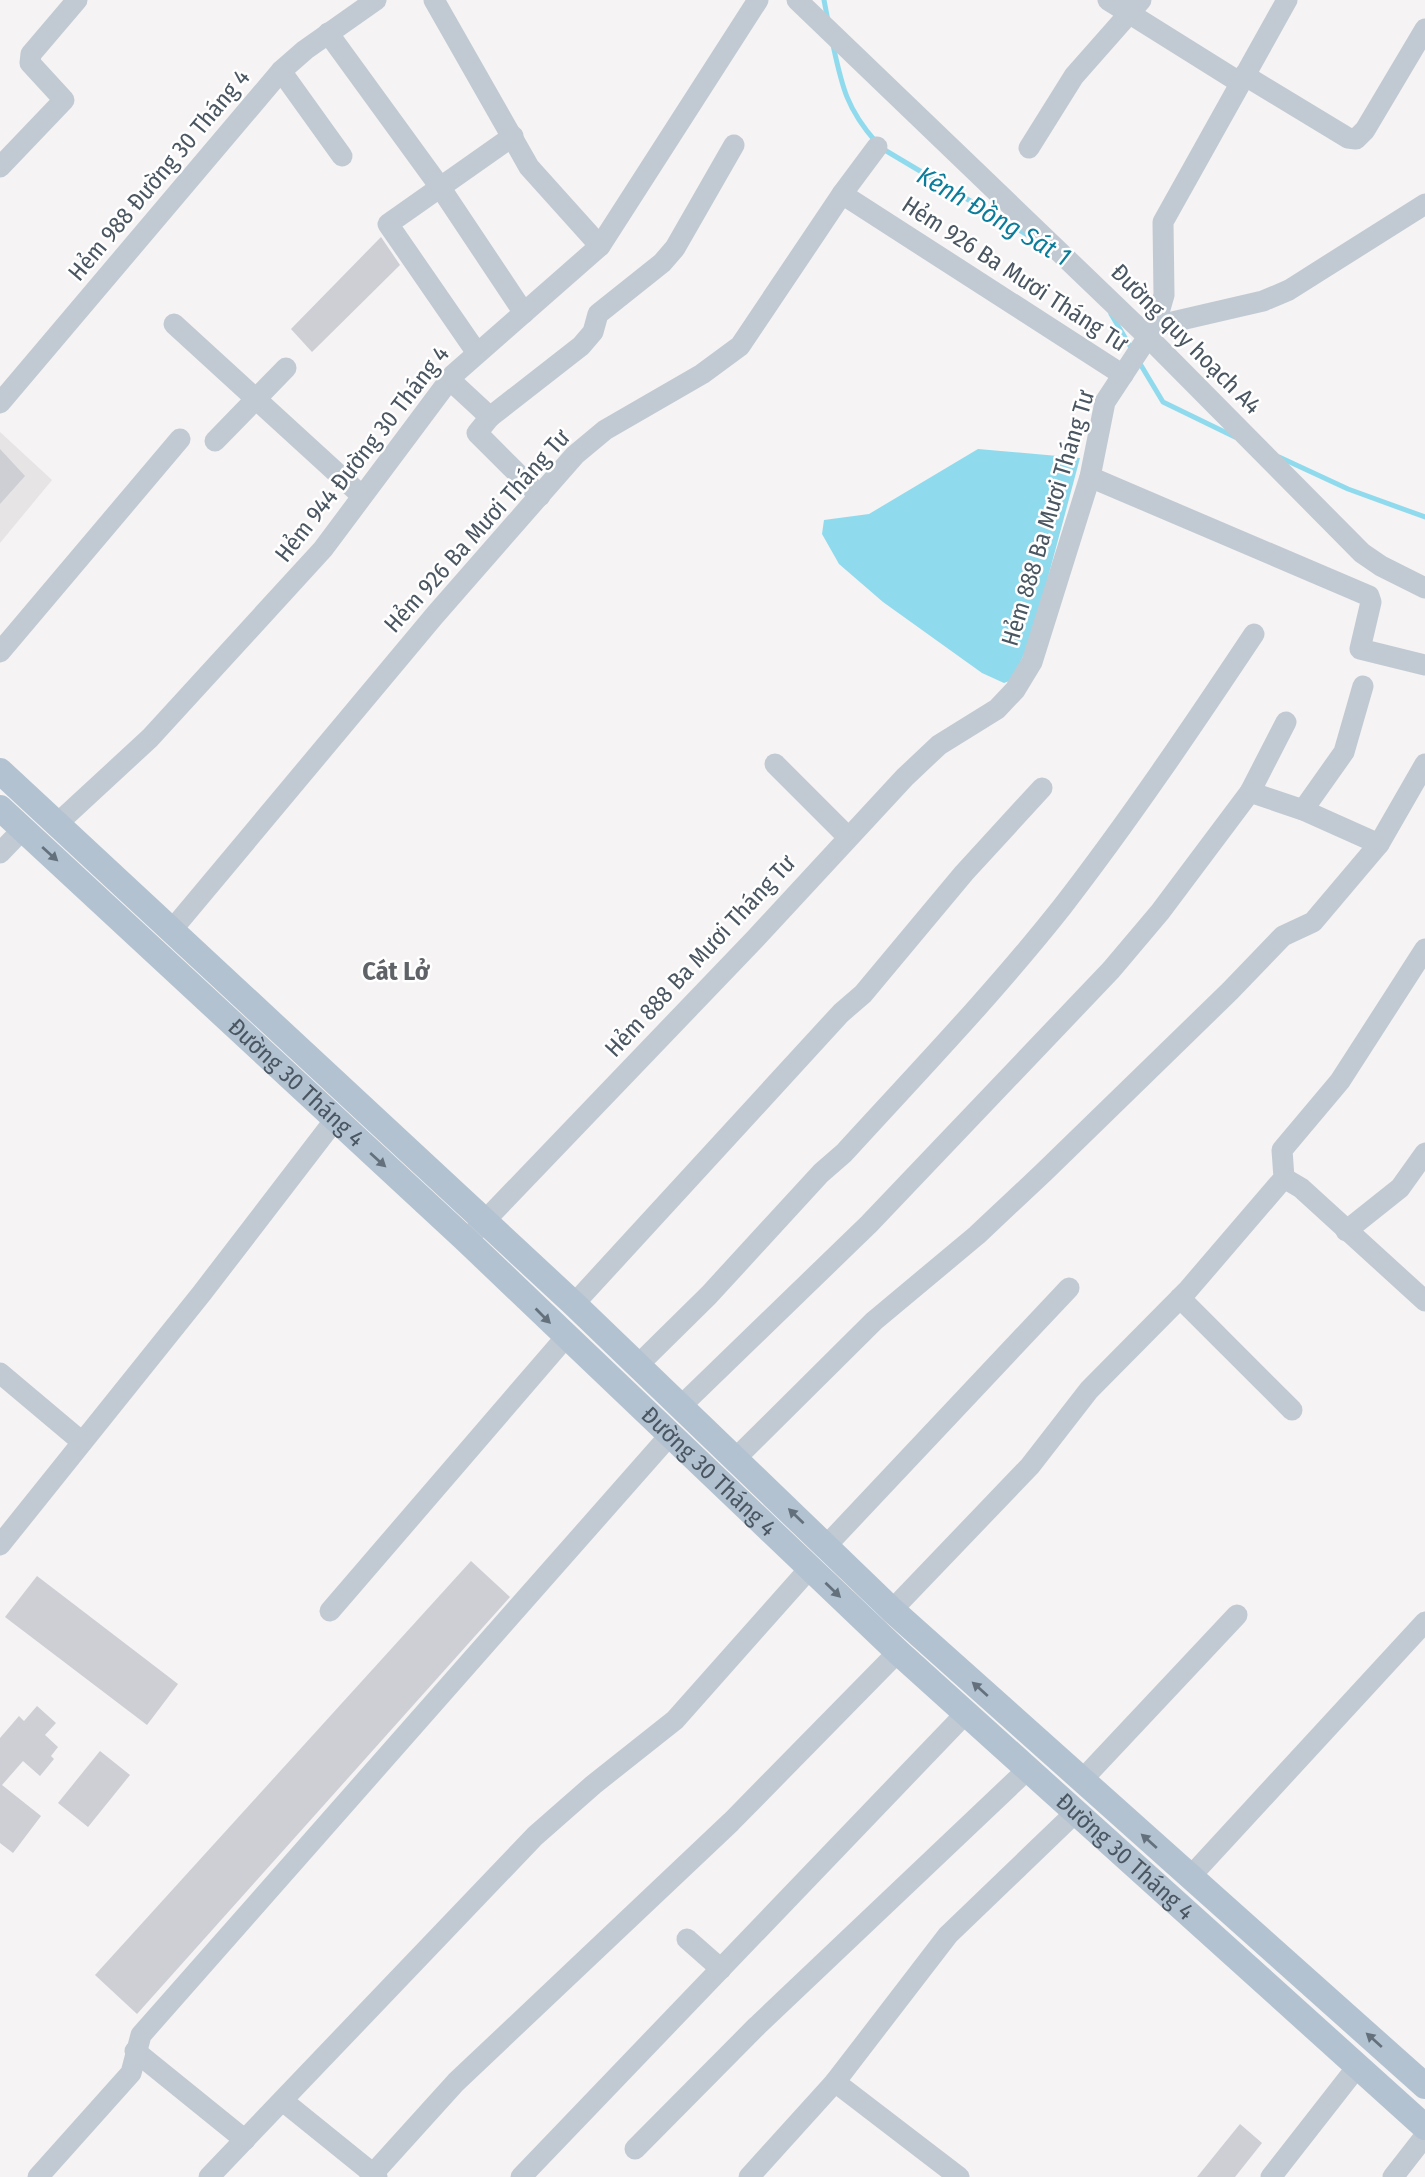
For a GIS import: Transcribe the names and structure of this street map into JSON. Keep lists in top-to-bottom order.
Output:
{
  "streets": {
    "main road": ["Đường 30 Tháng 4"],
    "street": [
      "Hẻm 988 Đường 30 Tháng 4",
      "Hẻm 926 Ba Mươi Tháng Tư",
      "Đường quy hoạch A4",
      "Hẻm 944 Đường 30 Tháng 4",
      "Hẻm 888 Ba Mươi Tháng Tư"
    ]
  },
  "crossings": [
    ["Hẻm 926 Ba Mươi Tháng Tư", "Hẻm 888 Ba Mươi Tháng Tư"],
    ["Hẻm 926 Ba Mươi Tháng Tư", "Đường 30 Tháng 4"],
    ["Đường quy hoạch A4", "Hẻm 888 Ba Mươi Tháng Tư"],
    ["Hẻm 944 Đường 30 Tháng 4", "Đường 30 Tháng 4"],
    ["Hẻm 888 Ba Mươi Tháng Tư", "Đường 30 Tháng 4"]
  ],
  "districts": ["Cát Lở"],
  "water": ["Kênh Đồng Sát 1"]
}
